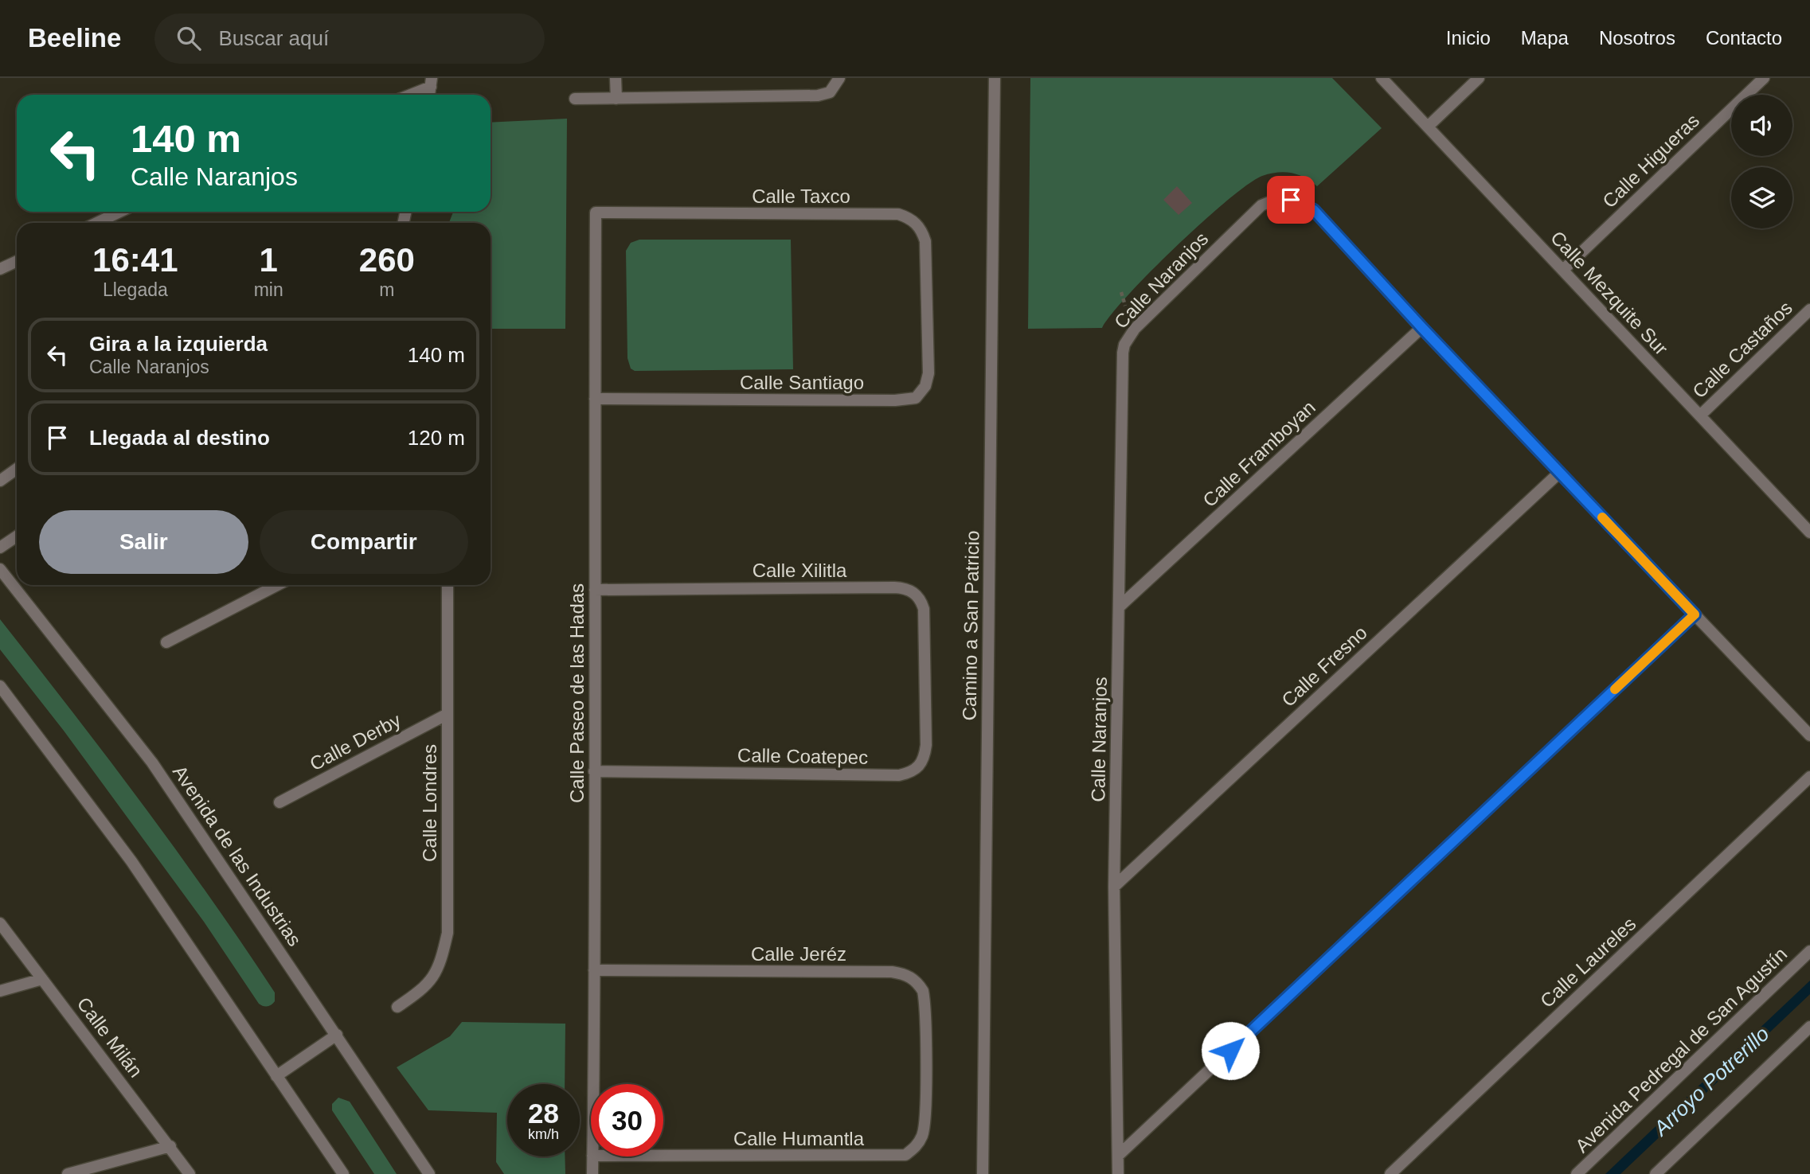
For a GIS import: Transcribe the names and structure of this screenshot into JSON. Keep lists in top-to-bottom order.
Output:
{
  "streets": {
    "street": [
      "Calle Higueras",
      "Calle Taxco",
      "Calle Naranjos",
      "Calle Mezquite Sur",
      "Calle Castaños",
      "Calle Santiago",
      "Calle Framboyan",
      "Calle Xilitla",
      "Camino a San Patricio",
      "Calle Fresno",
      "Calle Paseo de las Hadas",
      "Calle Derby",
      "Calle Coatepec",
      "Calle Londres",
      "Avenida de las Industrias",
      "Calle Jeréz",
      "Calle Laureles",
      "Calle Milán",
      "Avenida Pedregal de San Agustín",
      "Calle Humantla"
    ]
  },
  "crossings": [
    ["Calle Higueras", "Calle Mezquite Sur"],
    ["Calle Taxco", "Calle Santiago"],
    ["Calle Taxco", "Calle Paseo de las Hadas"],
    ["Calle Naranjos", "Calle Framboyan"],
    ["Calle Naranjos", "Calle Fresno"],
    ["Calle Mezquite Sur", "Calle Castaños"],
    ["Calle Santiago", "Calle Paseo de las Hadas"],
    ["Calle Xilitla", "Calle Paseo de las Hadas"],
    ["Calle Xilitla", "Calle Coatepec"],
    ["Calle Paseo de las Hadas", "Calle Coatepec"],
    ["Calle Paseo de las Hadas", "Calle Jeréz"],
    ["Calle Derby", "Calle Londres"],
    ["Calle Jeréz", "Calle Humantla"]
  ],
  "water": ["Arroyo Potrerillo"],
  "page": {
    "header": "Beeline",
    "search": "Buscar aquí",
    "nav": [
      "Inicio",
      "Mapa",
      "Nosotros",
      "Contacto"
    ],
    "turn": ["140 m", "Calle Naranjos"],
    "eta": [
      "16:41",
      "Llegada",
      "1",
      "min",
      "260",
      "m"
    ],
    "list": [
      {
        "name": "Gira a la izquierda",
        "note": "Calle Naranjos",
        "value": "140 m"
      },
      {
        "name": "Llegada al destino",
        "value": "120 m"
      }
    ],
    "buttons": ["Salir", "Compartir"],
    "speed": "28 km/h",
    "limit": "30"
  }
}
